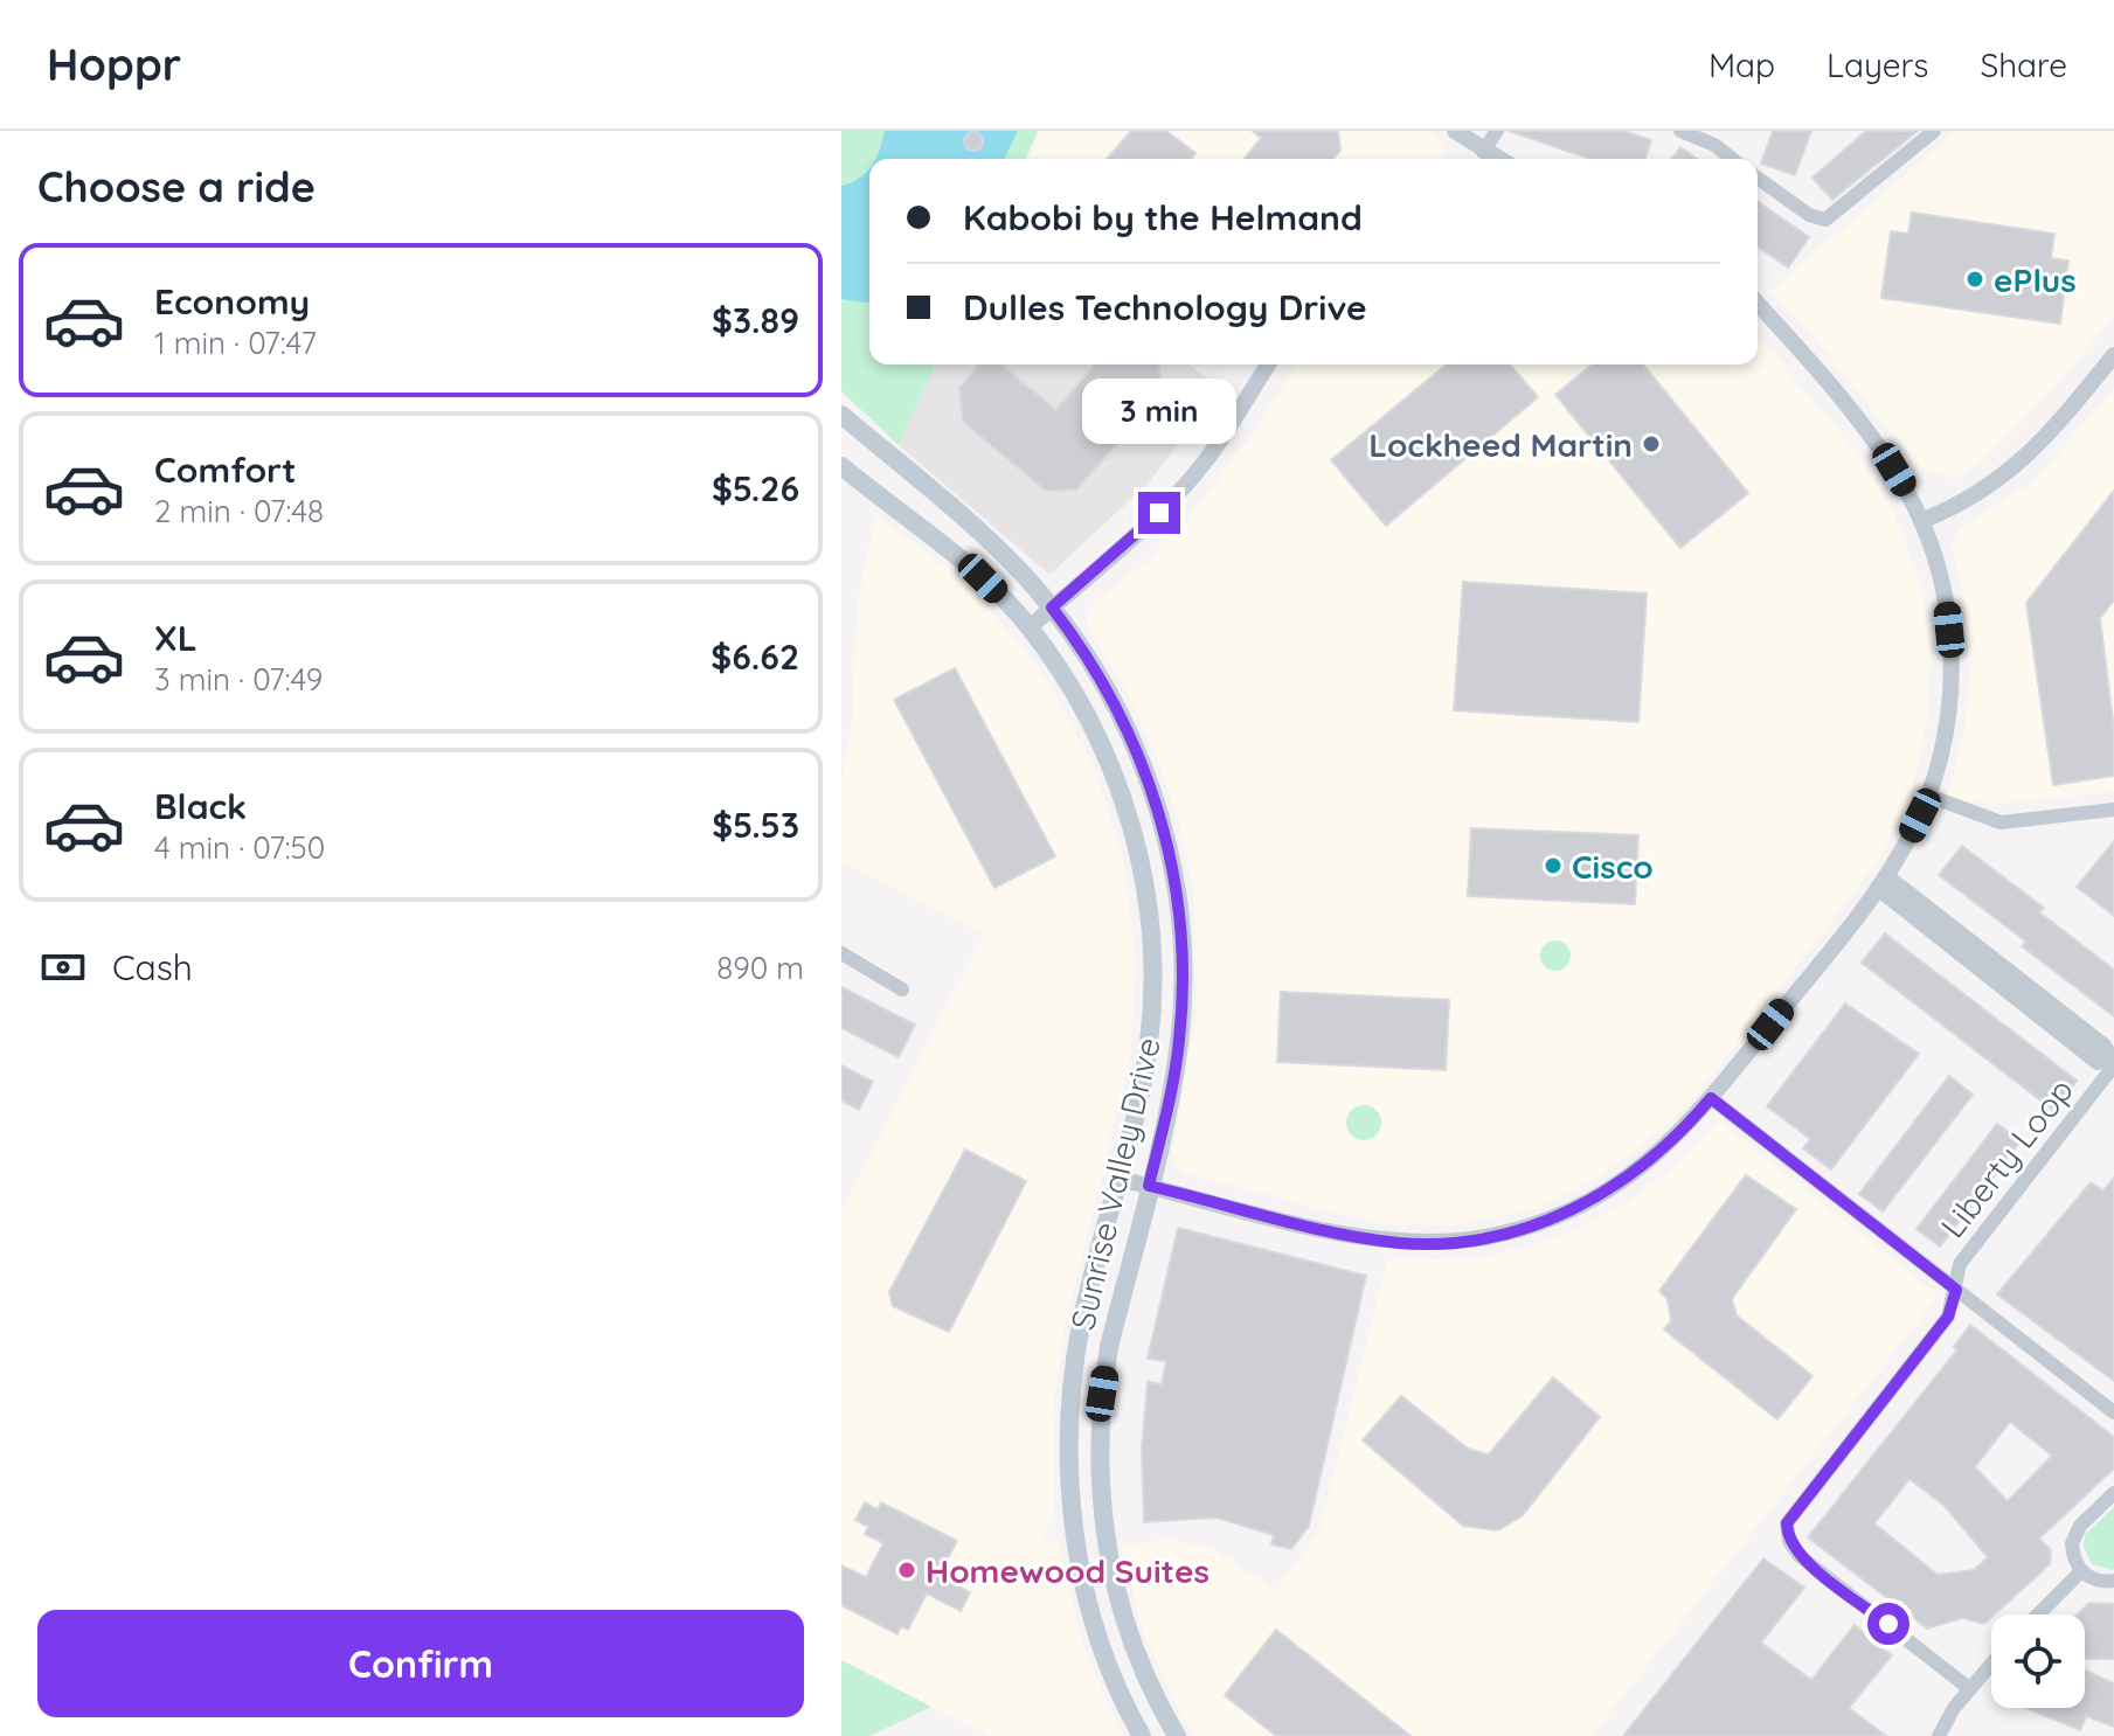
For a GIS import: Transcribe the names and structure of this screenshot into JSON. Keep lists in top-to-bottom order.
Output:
{
  "streets": {
    "main road": ["Sunrise Valley Drive"],
    "street": ["Liberty Loop"]
  },
  "places": [
    "ePlus",
    "Lockheed Martin",
    "Cisco",
    "Homewood Suites"
  ],
  "page": {
    "header": "Hoppr",
    "nav": ["Map", "Layers", "Share"],
    "heading": "Choose a ride",
    "banner": ["Kabobi by the Helmand", "Dulles Technology Drive"],
    "list": [
      {
        "name": "Economy",
        "note": "1 min · 07:47",
        "value": "$3.89"
      },
      {
        "name": "Comfort",
        "note": "2 min · 07:48",
        "value": "$5.26"
      },
      {
        "name": "XL",
        "note": "3 min · 07:49",
        "value": "$6.62"
      },
      {
        "name": "Black",
        "note": "4 min · 07:50",
        "value": "$5.53"
      }
    ],
    "bubble": "3 min",
    "pay": ["Cash", "890 m"],
    "buttons": "Confirm"
  }
}
